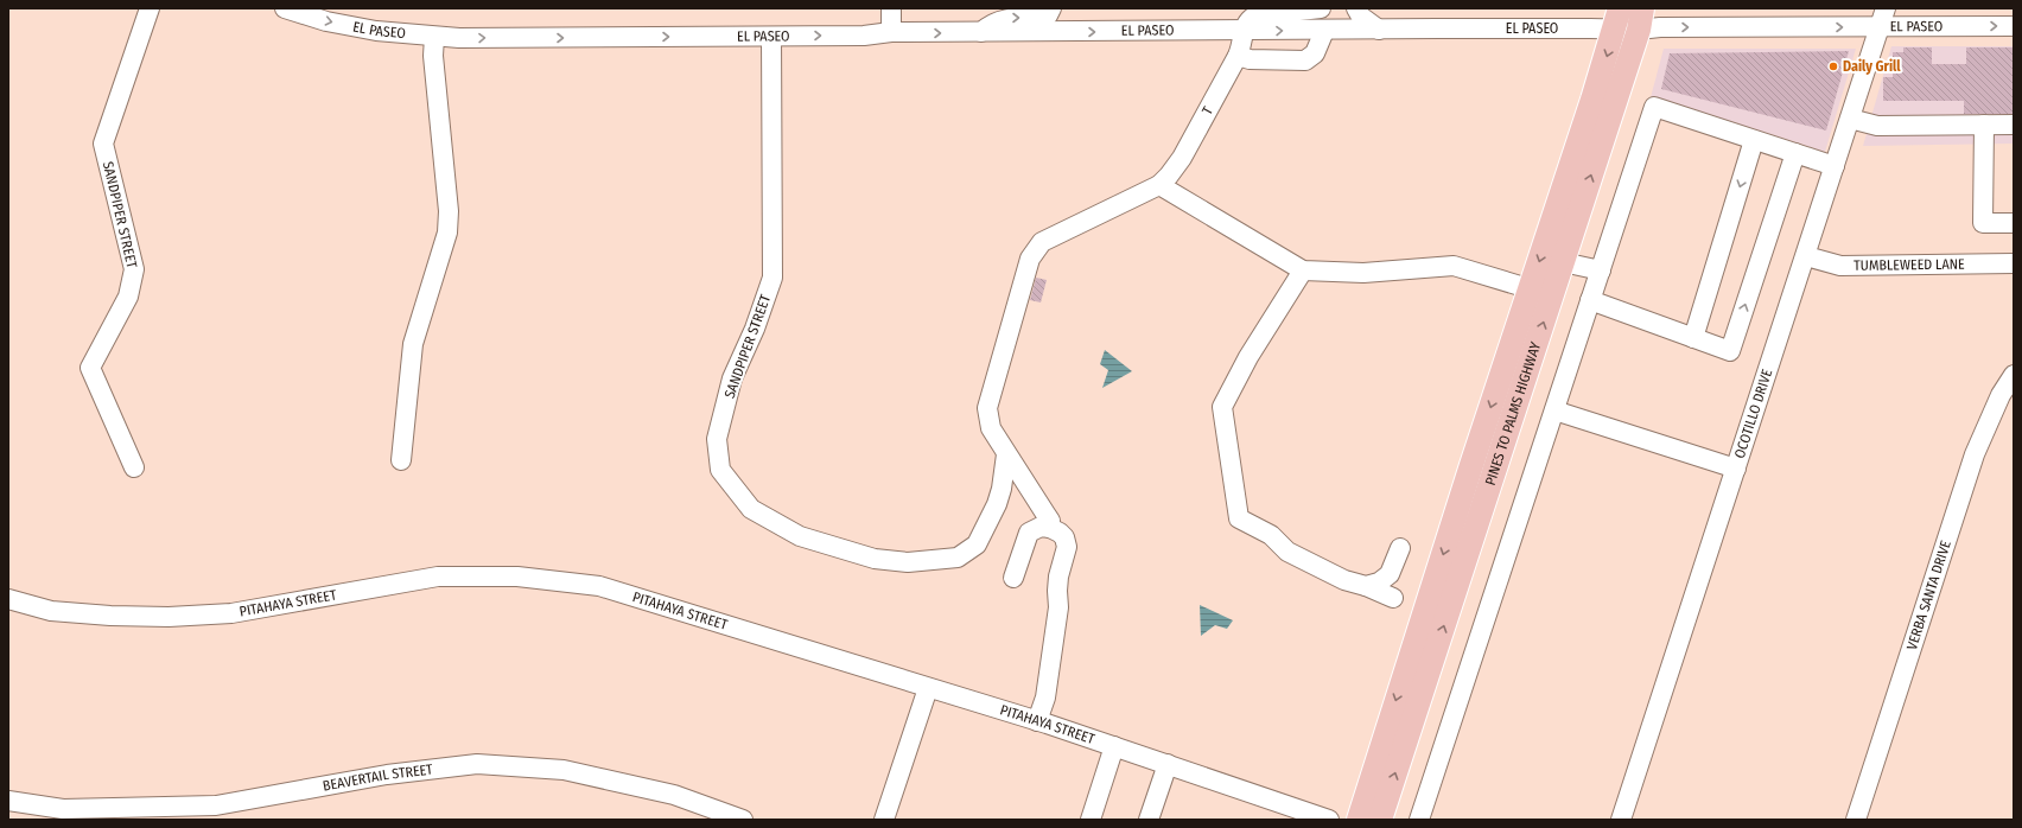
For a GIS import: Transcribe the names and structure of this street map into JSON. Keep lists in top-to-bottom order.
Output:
{
  "streets": {
    "main road": ["PINES TO PALMS HIGHWAY"],
    "street": [
      "EL PASEO",
      "T",
      "SANDPIPER STREET",
      "TUMBLEWEED LANE",
      "OCOTILLO DRIVE",
      "VERBA SANTA DRIVE",
      "PITAHAYA STREET",
      "BEAVERTAIL STREET"
    ]
  },
  "crossings": [
    ["EL PASEO", "T"],
    ["EL PASEO", "SANDPIPER STREET"],
    ["EL PASEO", "PINES TO PALMS HIGHWAY"],
    ["EL PASEO", "OCOTILLO DRIVE"],
    ["TUMBLEWEED LANE", "OCOTILLO DRIVE"]
  ],
  "one_way": ["EL PASEO"],
  "places": ["Daily Grill"]
}
